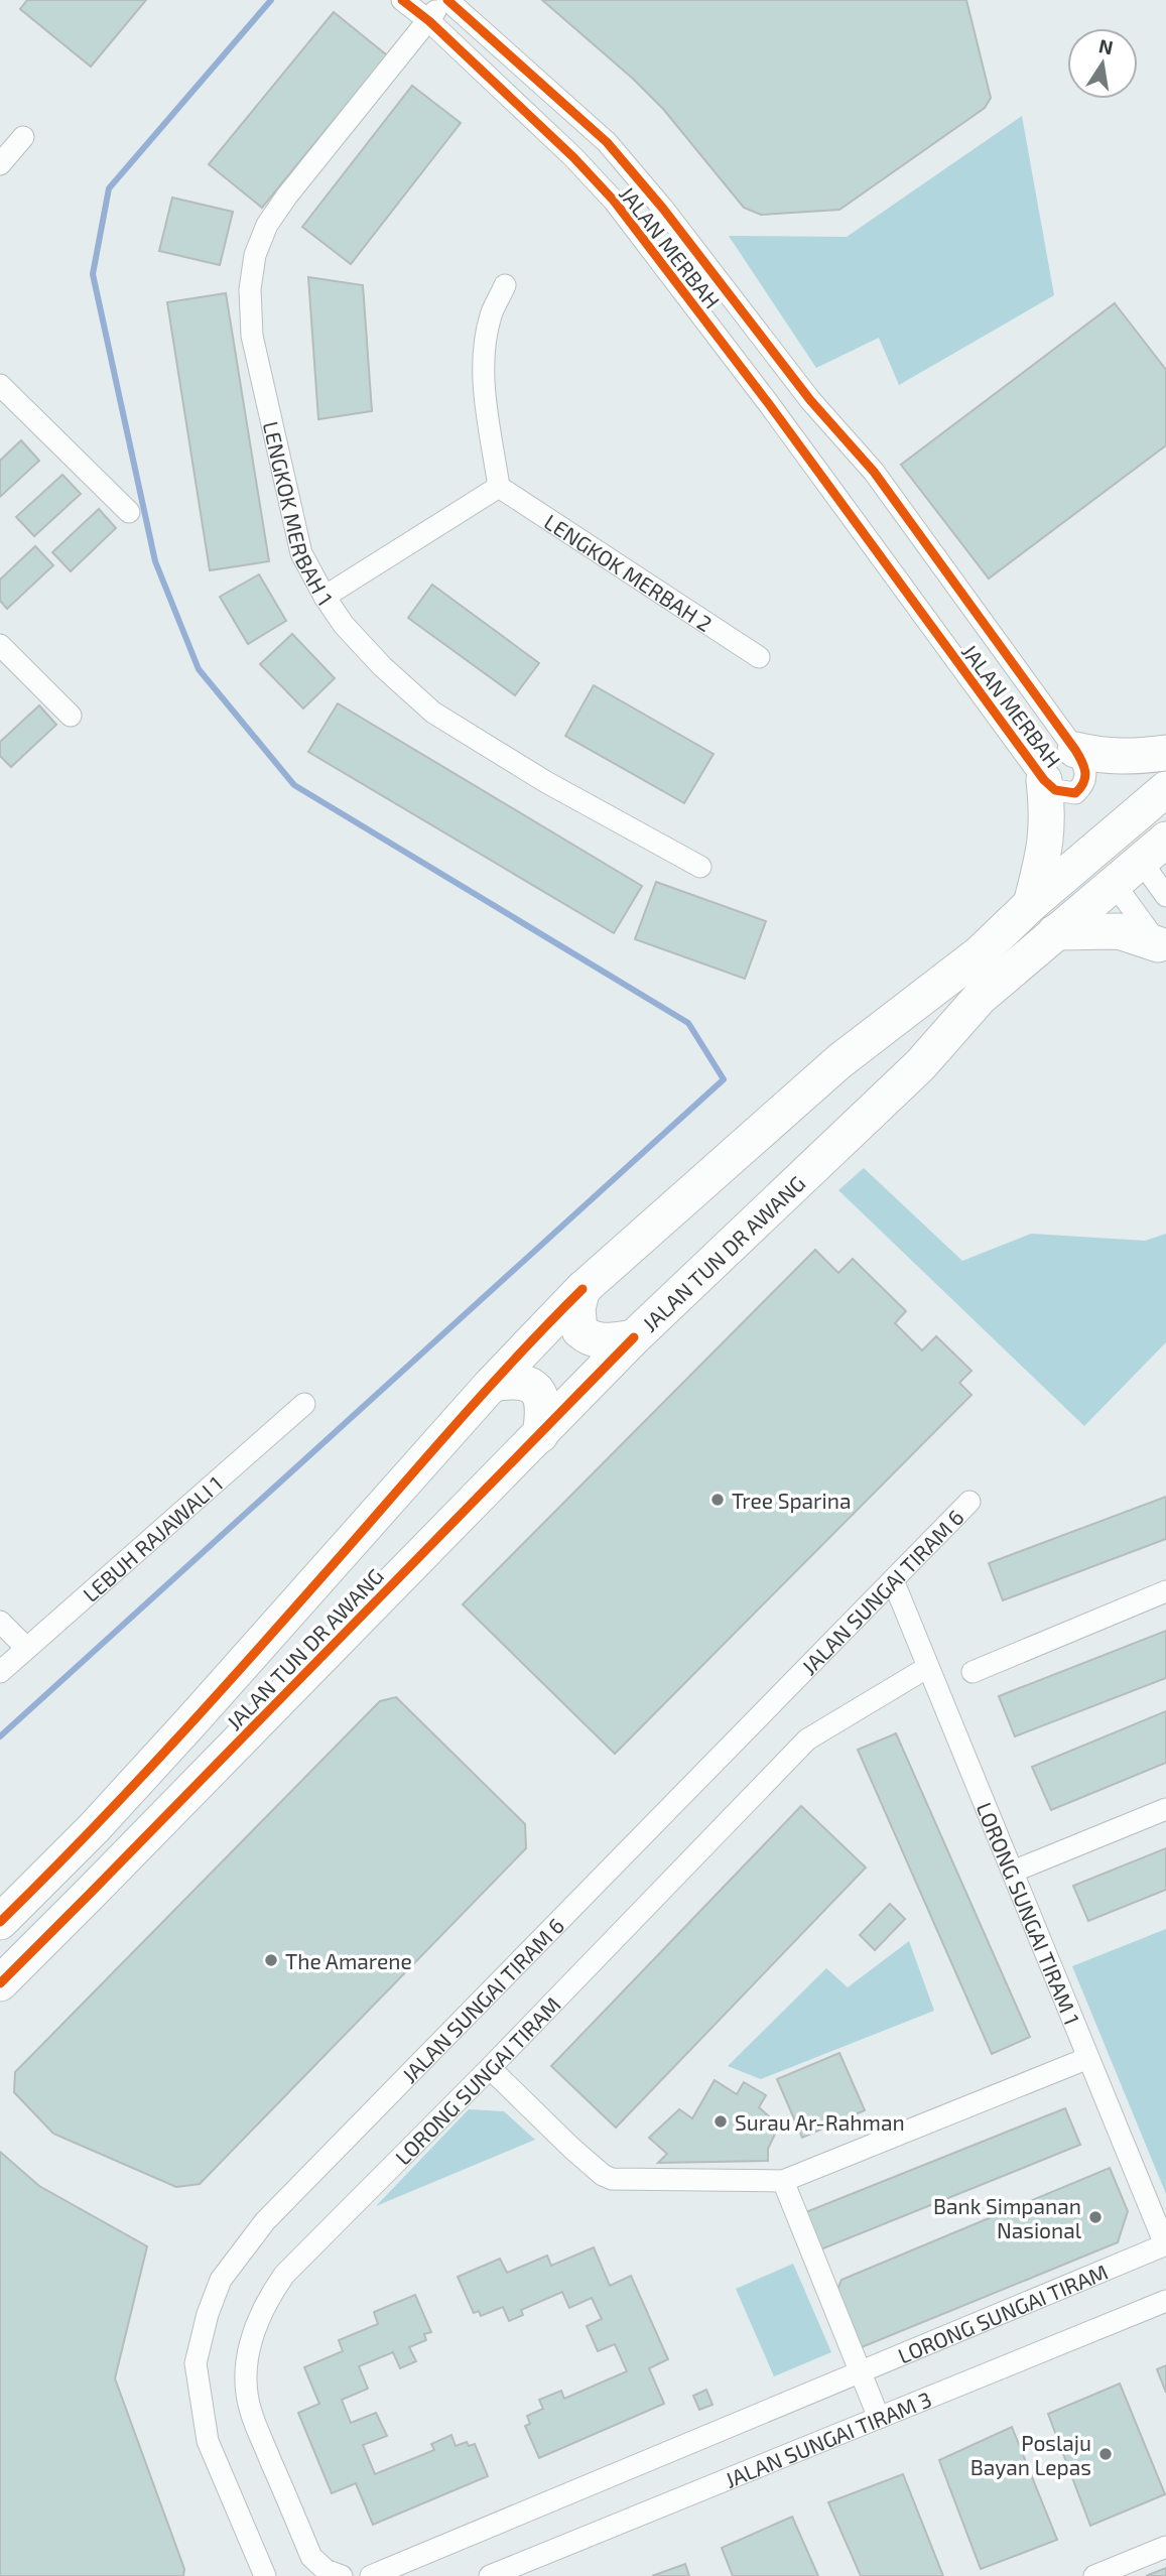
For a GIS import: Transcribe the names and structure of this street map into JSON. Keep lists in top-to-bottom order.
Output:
{
  "streets": {
    "main road": ["JALAN TUN DR AWANG"],
    "street": [
      "JALAN MERBAH",
      "LENGKOK MERBAH 1",
      "LENGKOK MERBAH 2",
      "LEBUH RAJAWALI 1",
      "JALAN SUNGAI TIRAM 6",
      "LORONG SUNGAI TIRAM 1",
      "LORONG SUNGAI TIRAM",
      "JALAN SUNGAI TIRAM 3"
    ]
  },
  "crossings": [
    ["JALAN MERBAH", "LENGKOK MERBAH 1"],
    ["JALAN SUNGAI TIRAM 6", "LORONG SUNGAI TIRAM 1"],
    ["LORONG SUNGAI TIRAM 1", "LORONG SUNGAI TIRAM"]
  ],
  "places": [
    "Tree Sparina",
    "The Amarene",
    "Surau Ar-Rahman",
    "Bank Simpanan Nasional",
    "Poslaju Bayan Lepas"
  ],
  "north": "top"
}
